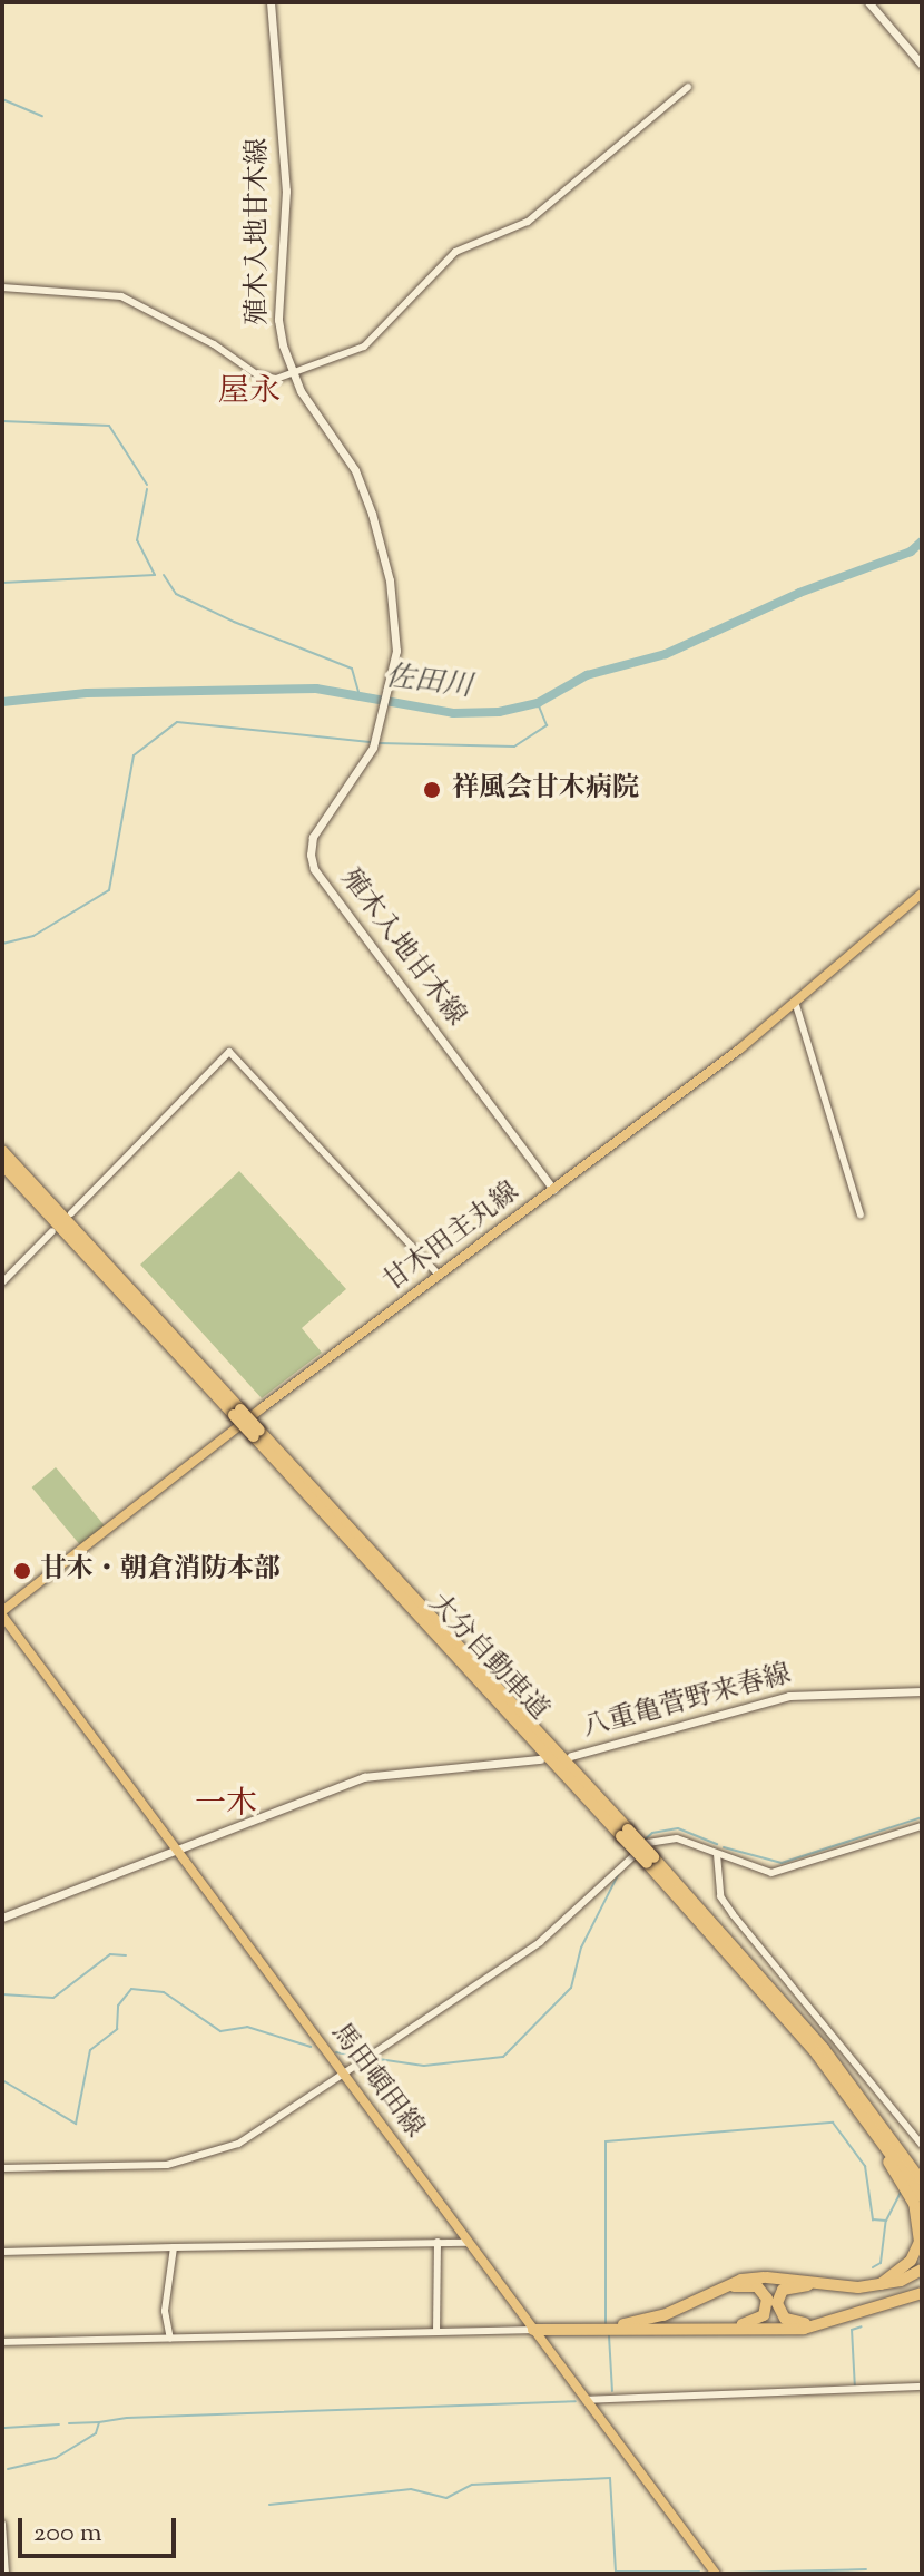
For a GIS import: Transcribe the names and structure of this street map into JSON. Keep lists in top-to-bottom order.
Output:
{
  "streets": {
    "highway": ["大分自動車道"],
    "main road": [
      "殖木入地甘木線",
      "甘木田主丸線",
      "八重亀菅野来春線",
      "馬田頓田線"
    ]
  },
  "crossings": [
    ["殖木入地甘木線", "甘木田主丸線"],
    ["甘木田主丸線", "馬田頓田線"]
  ],
  "districts": ["屋永", "一木"],
  "water": ["佐田川"],
  "places": ["祥風会甘木病院", "甘木・朝倉消防本部"],
  "scale_bar": "200 m"
}
